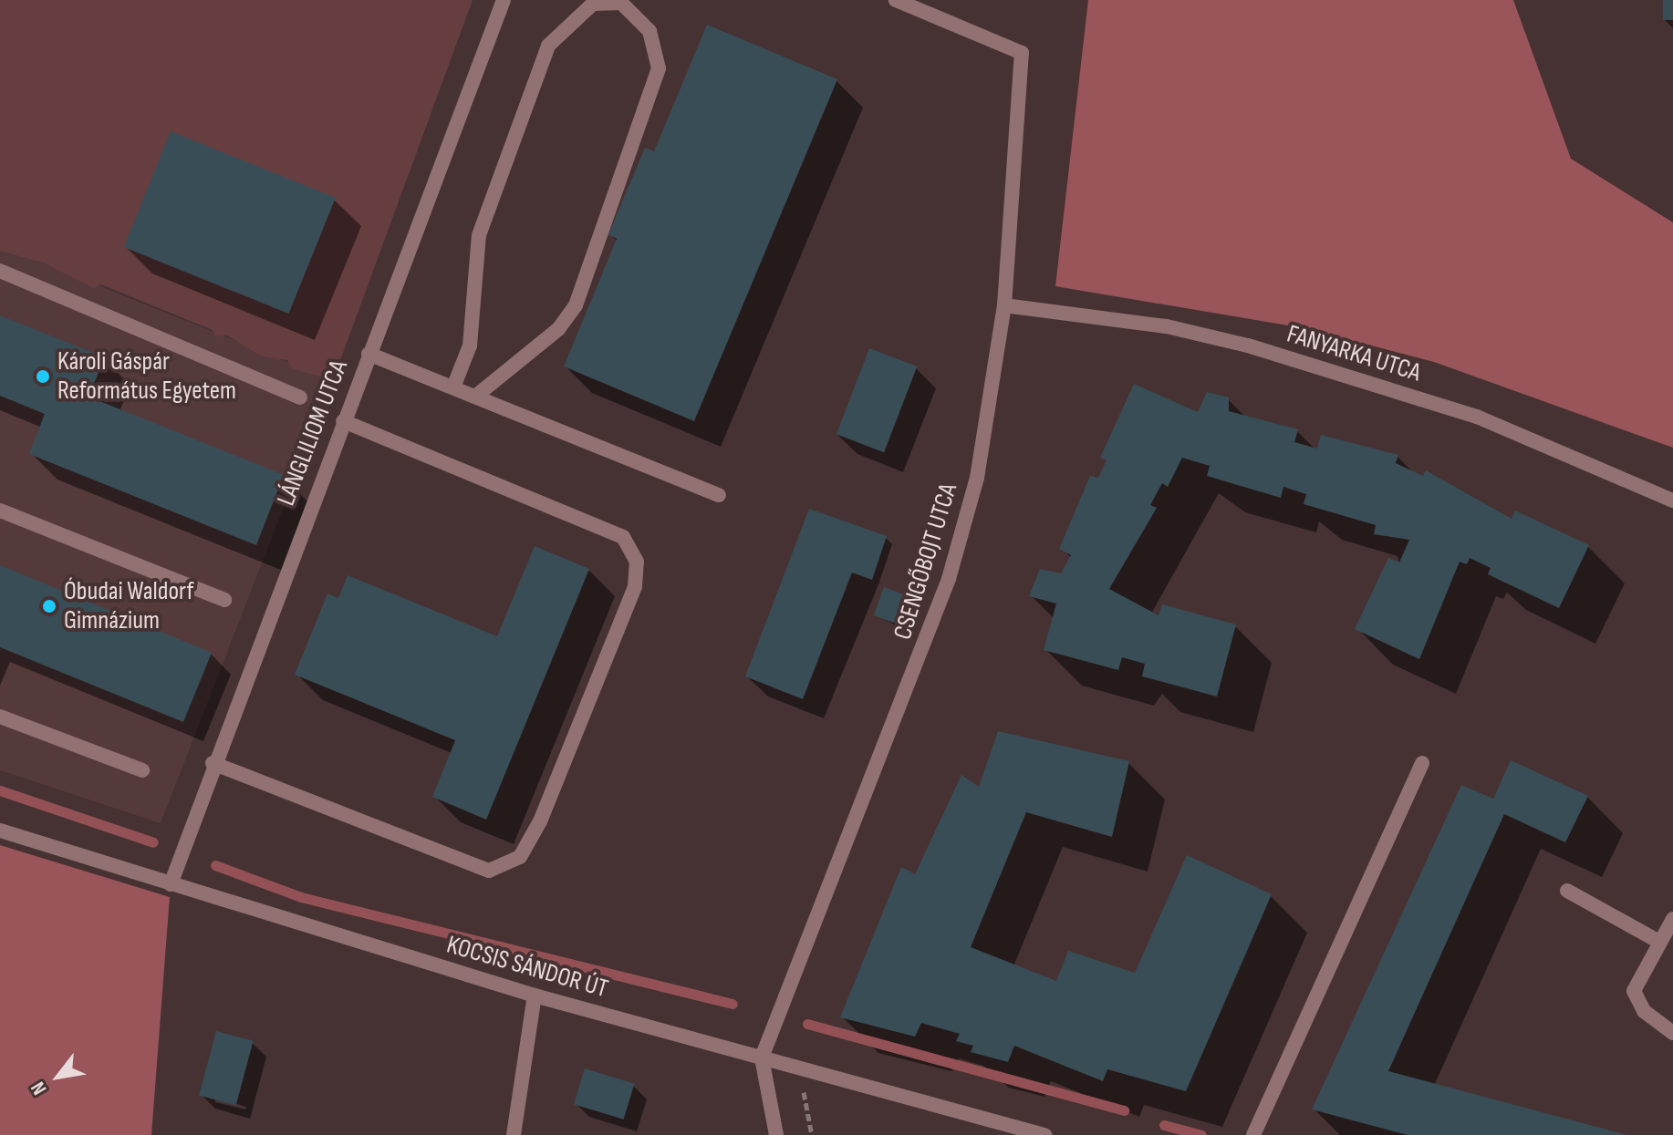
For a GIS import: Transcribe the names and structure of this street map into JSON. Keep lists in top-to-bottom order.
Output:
{
  "streets": {
    "street": [
      "FANYARKA UTCA",
      "LÁNGLILIOM UTCA",
      "CSENGŐBOJT UTCA",
      "KOCSIS SÁNDOR ÚT"
    ]
  },
  "crossings": [
    ["FANYARKA UTCA", "CSENGŐBOJT UTCA"],
    ["LÁNGLILIOM UTCA", "KOCSIS SÁNDOR ÚT"],
    ["CSENGŐBOJT UTCA", "KOCSIS SÁNDOR ÚT"]
  ],
  "places": ["Károli Gáspár Református Egyetem", "Óbudai Waldorf Gimnázium"],
  "north": "bottom left"
}
